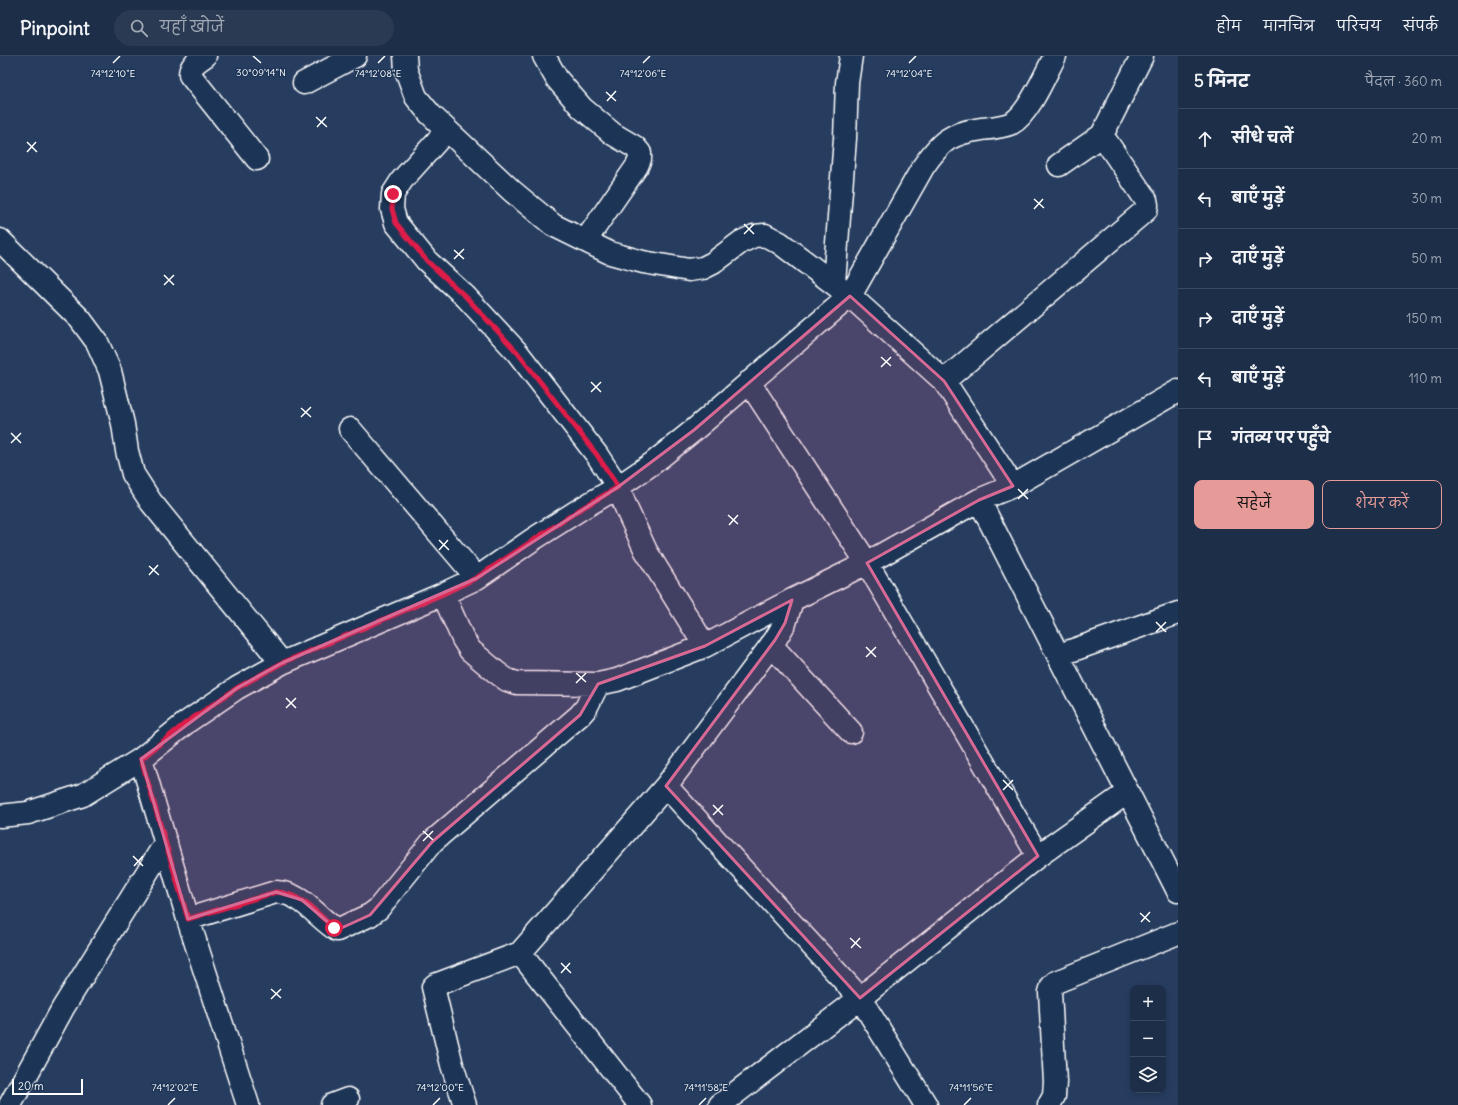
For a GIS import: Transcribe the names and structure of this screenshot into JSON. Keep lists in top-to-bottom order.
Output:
{
  "scale_bar": "20 m",
  "page": {
    "header": "Pinpoint",
    "search": "यहाँ खोजें",
    "nav": [
      "होम",
      "मानचित्र",
      "परिचय",
      "संपर्क"
    ],
    "heading": ["5 मिनट", "पैदल · 360 m"],
    "list": [
      ["सीधे चलें", "20 m"],
      ["बाएँ मुड़ें", "30 m"],
      ["दाएँ मुड़ें", "50 m"],
      ["दाएँ मुड़ें", "150 m"],
      ["बाएँ मुड़ें", "110 m"],
      "गंतव्य पर पहुँचे"
    ],
    "buttons": ["सहेजें", "शेयर करें"],
    "map_buttons": ["+", "−"],
    "scale": "20 m"
  },
  "coordinates": [
    "30°09'14\"N",
    "74°12'08\"E",
    "74°12'04\"E",
    "74°12'10\"E",
    "74°12'06\"E",
    "74°12'02\"E",
    "74°12'00\"E",
    "74°11'58\"E",
    "74°11'56\"E"
  ]
}
